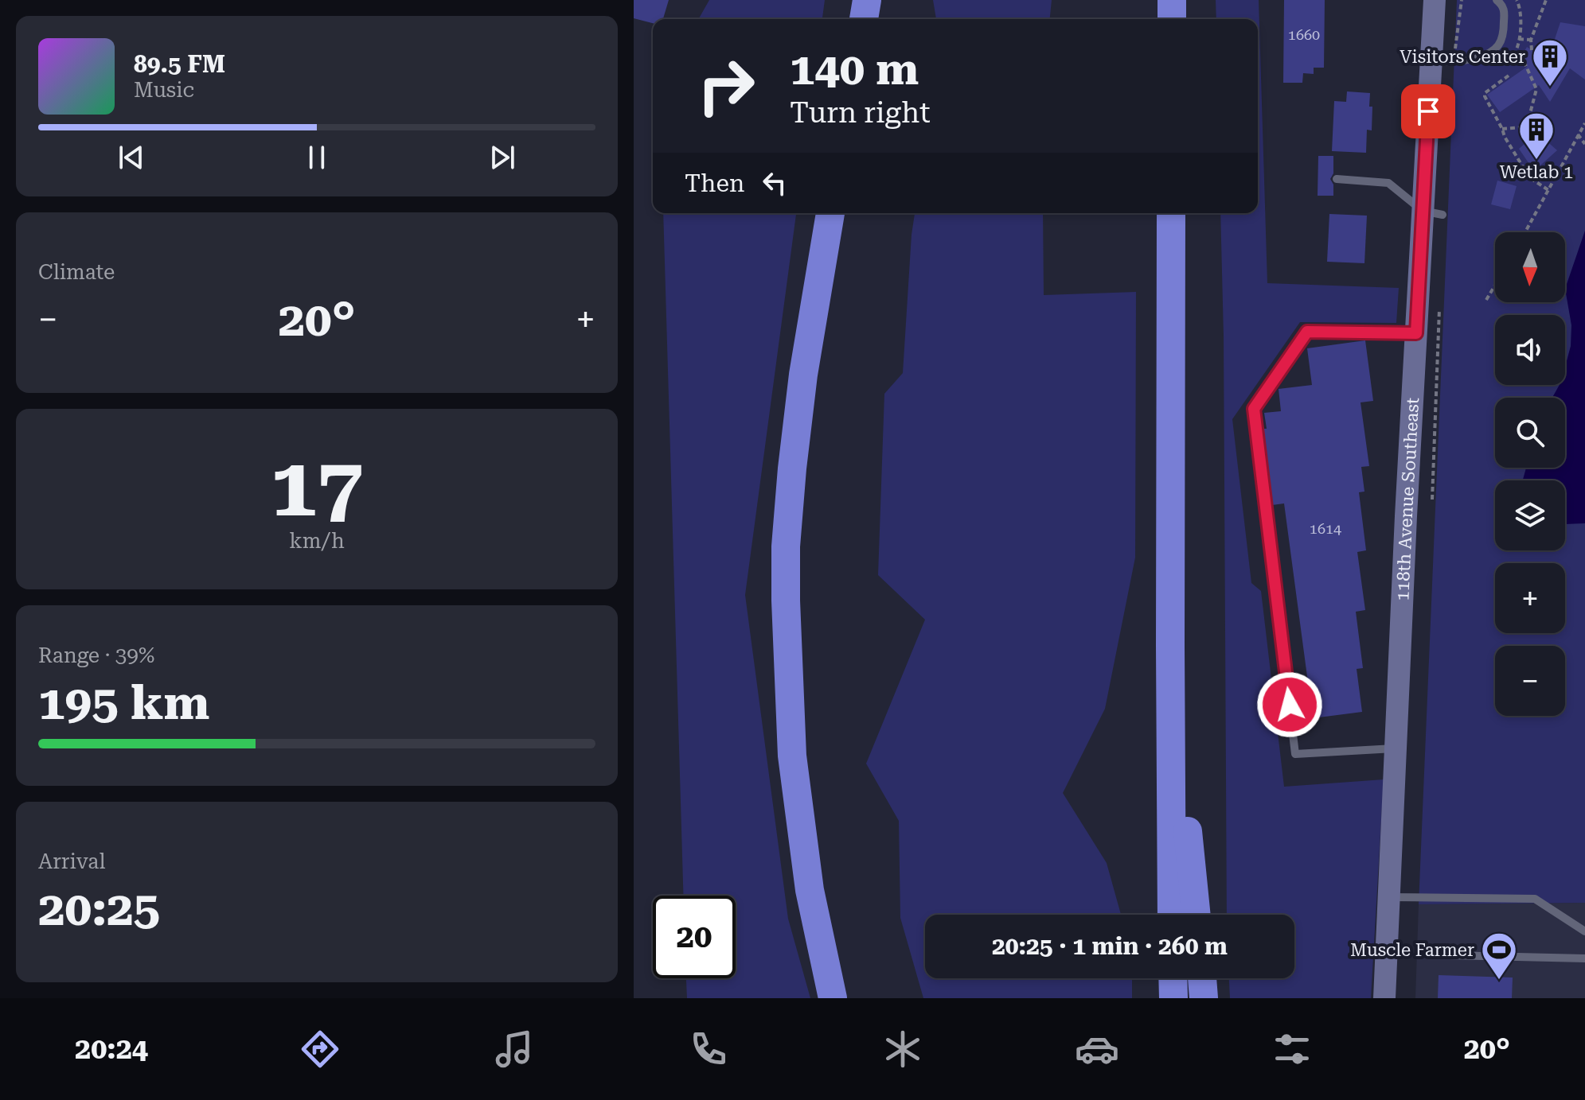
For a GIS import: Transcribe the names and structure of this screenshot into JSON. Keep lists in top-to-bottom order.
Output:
{
  "streets": {
    "street": ["118th Avenue Southeast"]
  },
  "places": {
    "building": ["Visitors Center", "Wetlab 1"],
    "sports": ["Muscle Farmer"]
  },
  "house_numbers": ["1660", "1614"],
  "north": "bottom",
  "page": {
    "turn": ["140 m", "Turn right"],
    "song": ["89.5 FM", "Music"],
    "then": "Then",
    "tile": [
      "Climate",
      ["17", "km/h"],
      ["Range · 39%", "195 km"],
      ["Arrival", "20:25"]
    ],
    "map_buttons": ["+", "−"],
    "heat": ["−", "20°", "+"],
    "limit": "20",
    "trip": "20:25 · 1 min · 260 m",
    "tabs": ["20:24", "20°"]
  }
}
